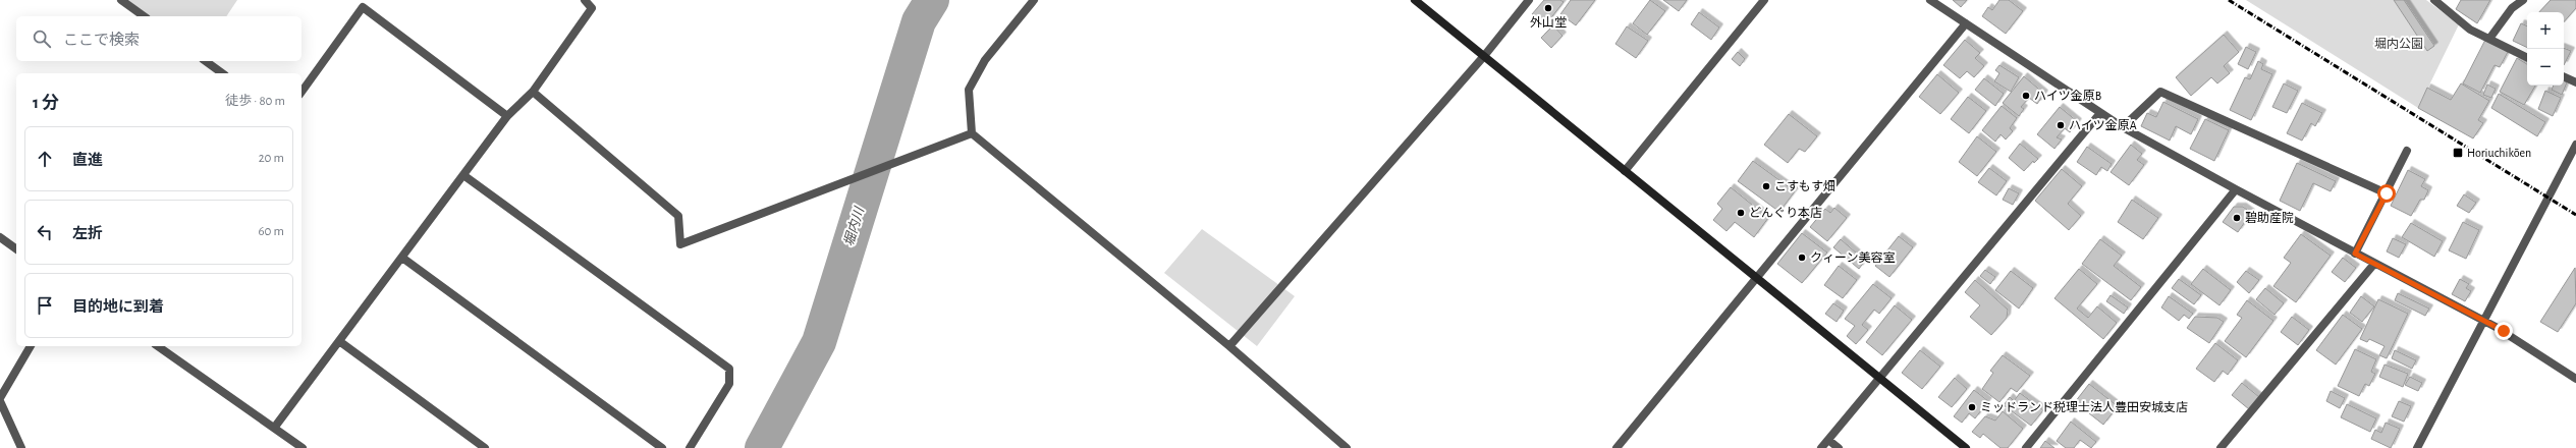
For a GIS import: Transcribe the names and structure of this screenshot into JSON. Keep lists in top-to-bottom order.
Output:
{
  "water": ["堀内川"],
  "parks": ["堀内公園"],
  "places": {
    "other": [
      "外山堂",
      "ハイツ金原B",
      "ハイツ金原A",
      "こすもす畑",
      "どんぐり本店",
      "碧助産院",
      "クィーン美容室",
      "ミッドランド税理士法人豊田安城支店"
    ],
    "transit": ["Horiuchikōen"]
  },
  "page": {
    "map_buttons": ["+", "−"],
    "search": "ここで検索",
    "heading": ["1 分", "徒歩 · 80 m"],
    "list": [
      ["直進", "20 m"],
      ["左折", "60 m"],
      "目的地に到着"
    ]
  }
}
